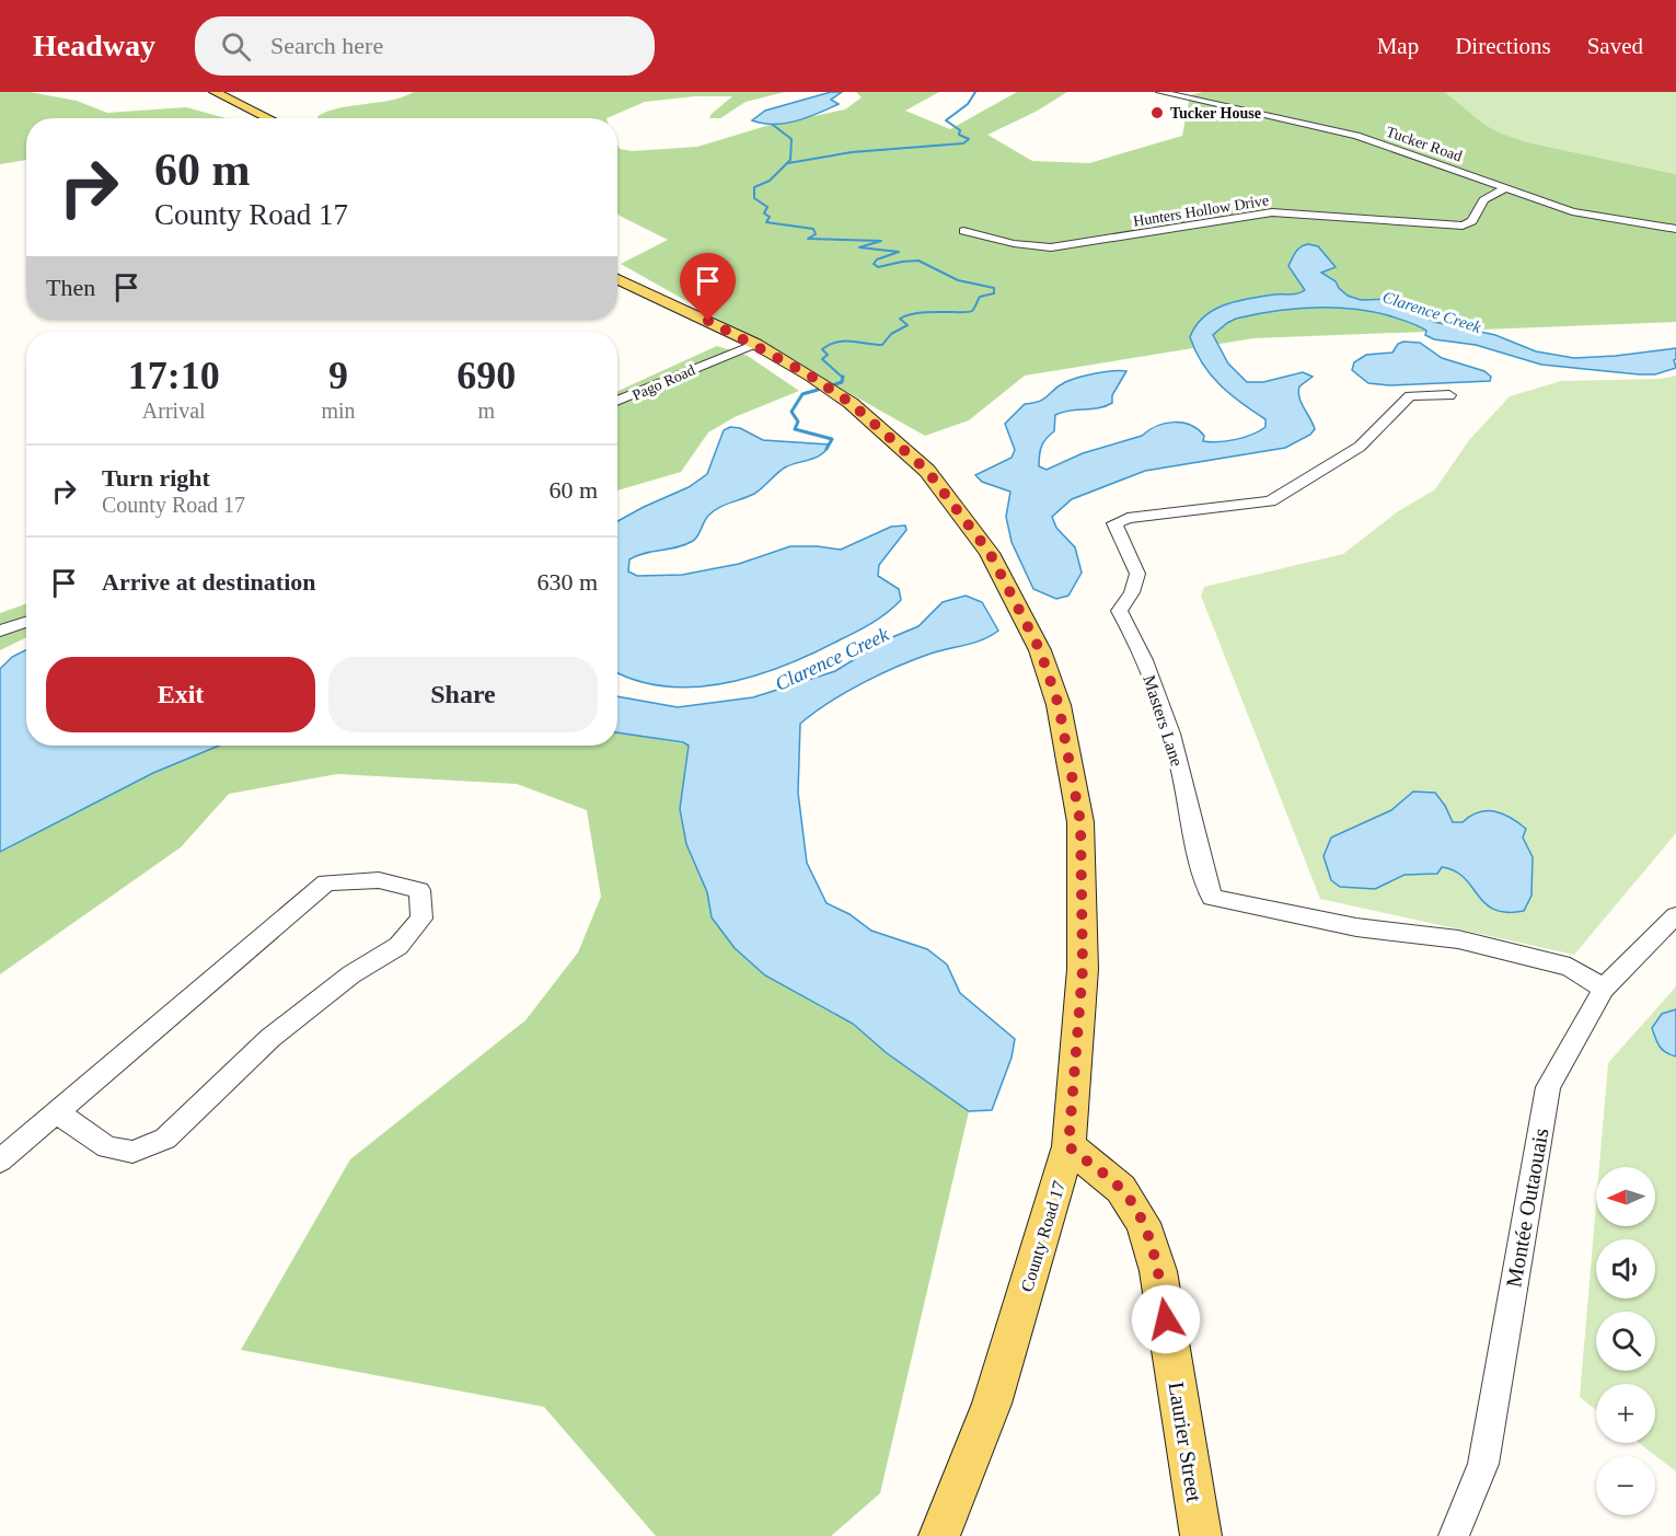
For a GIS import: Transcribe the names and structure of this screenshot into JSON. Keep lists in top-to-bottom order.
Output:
{
  "streets": {
    "main road": ["County Road 17", "Laurier Street"],
    "street": [
      "Tucker Road",
      "Hunters Hollow Drive",
      "Pago Road",
      "Masters Lane",
      "Montée Outaouais"
    ]
  },
  "crossings": [
    ["Tucker Road", "Hunters Hollow Drive"],
    ["Pago Road", "County Road 17"],
    ["Masters Lane", "Montée Outaouais"],
    ["County Road 17", "Laurier Street"]
  ],
  "water": ["Clarence Creek"],
  "places": ["Tucker House"],
  "north": "left",
  "page": {
    "header": "Headway",
    "search": "Search here",
    "nav": ["Map", "Directions", "Saved"],
    "turn": ["60 m", "County Road 17"],
    "then": "Then",
    "eta": [
      "17:10",
      "Arrival",
      "9",
      "min",
      "690",
      "m"
    ],
    "list": [
      {
        "name": "Turn right",
        "note": "County Road 17",
        "value": "60 m"
      },
      {
        "name": "Arrive at destination",
        "value": "630 m"
      }
    ],
    "buttons": ["Exit", "Share"],
    "map_buttons": ["+", "−"]
  }
}
